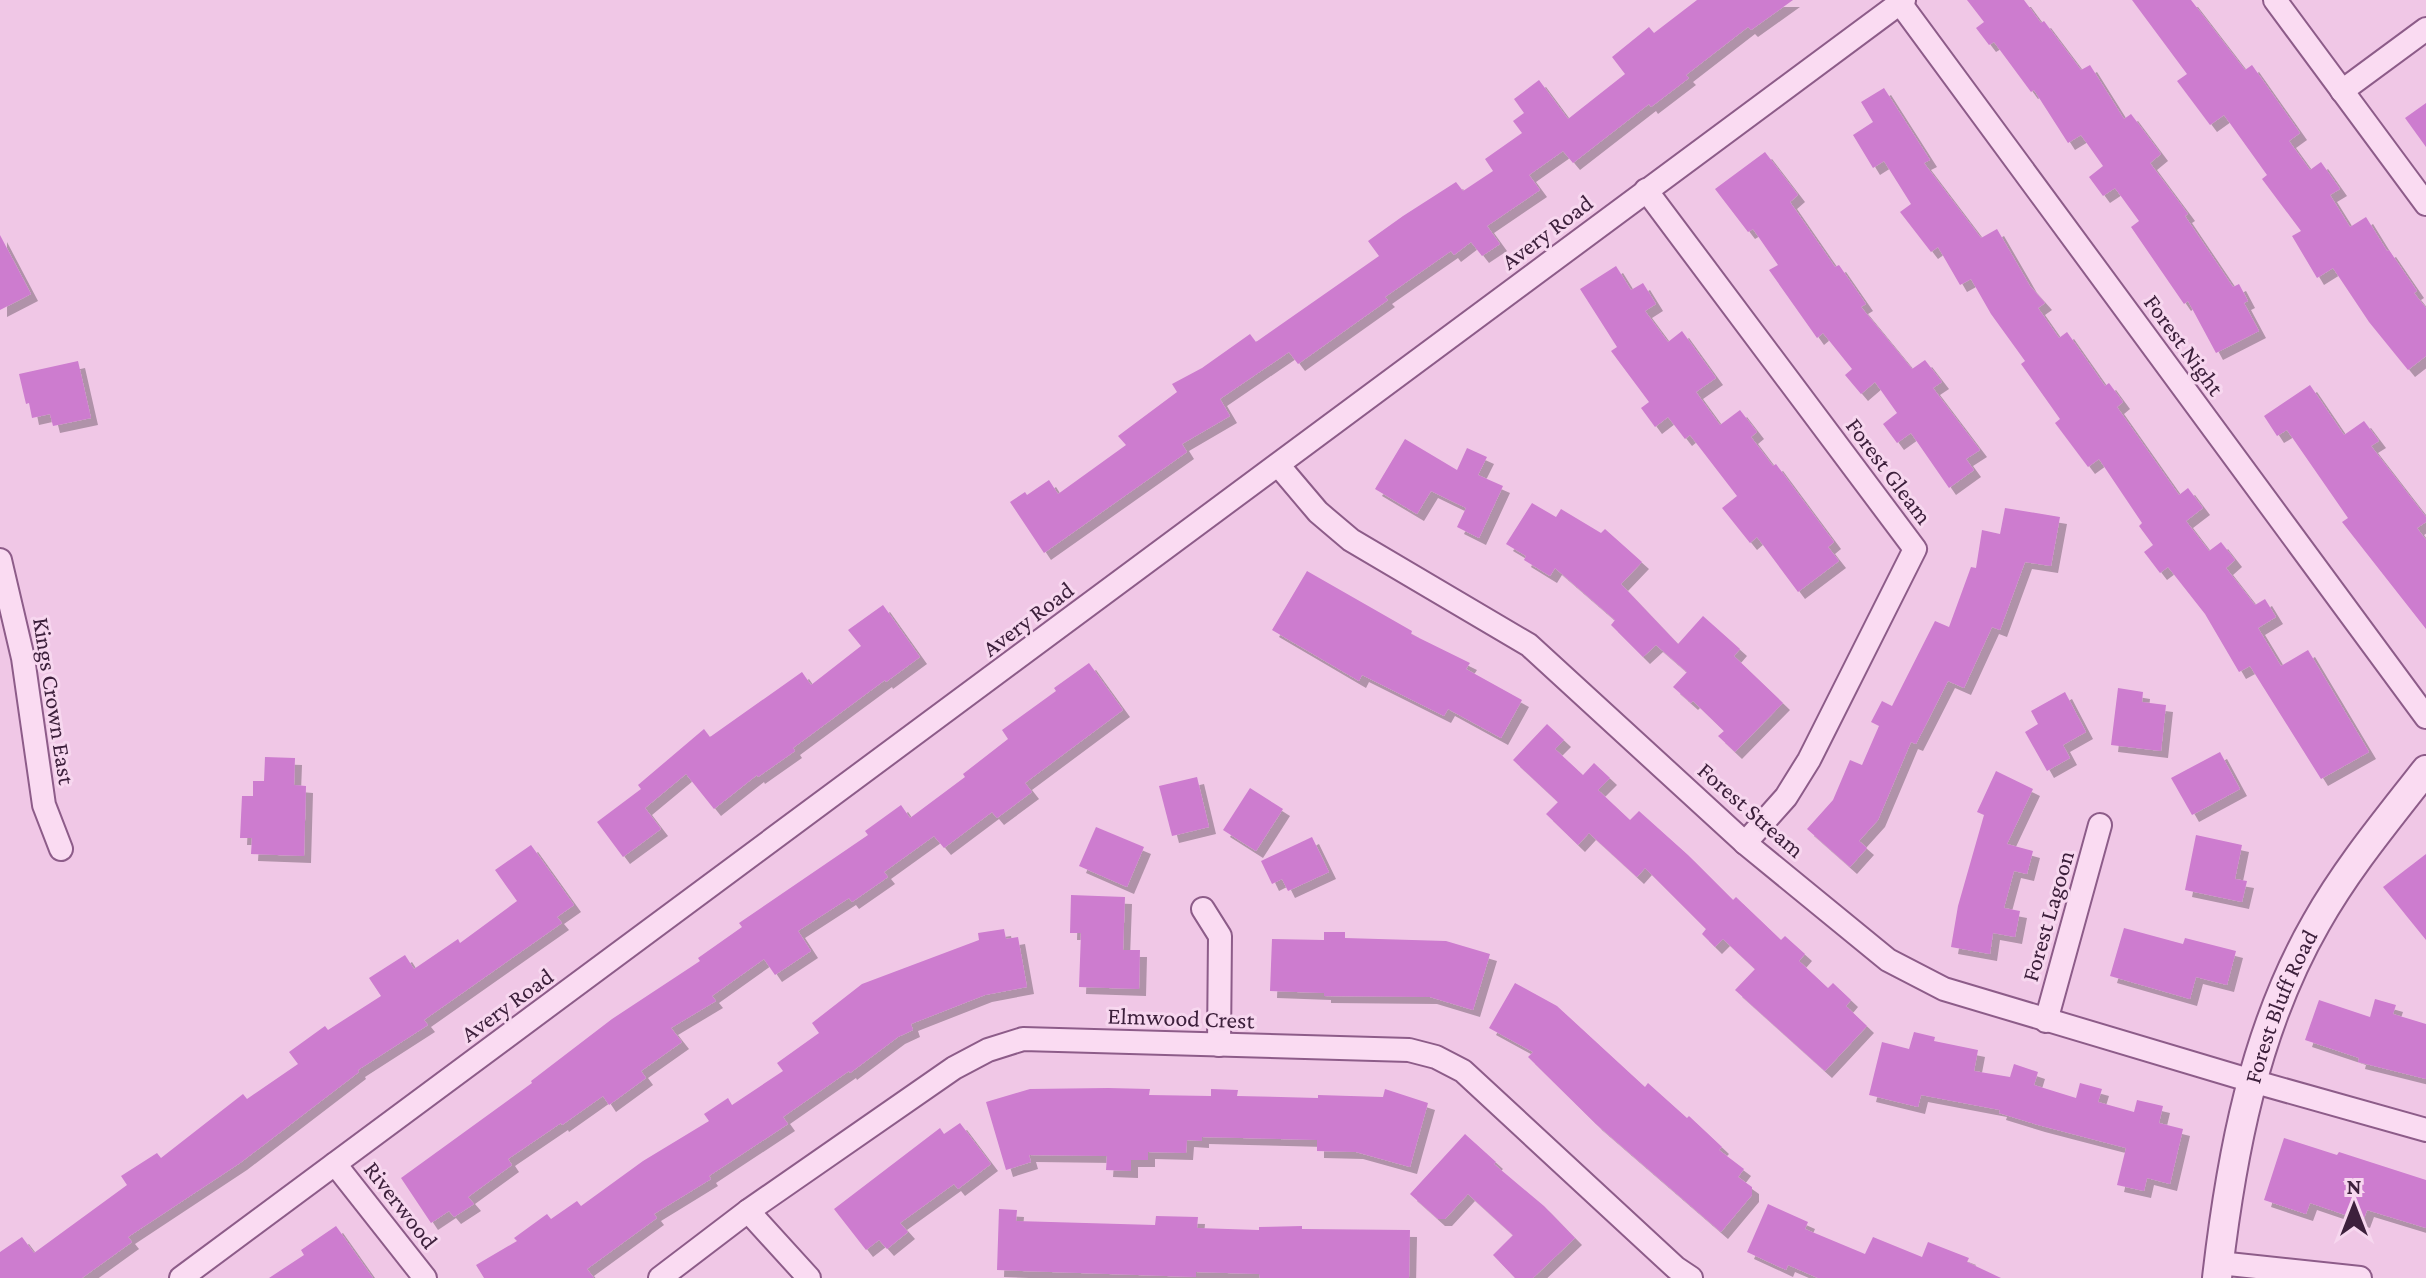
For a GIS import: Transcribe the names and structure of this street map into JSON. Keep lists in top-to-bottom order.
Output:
{
  "streets": {
    "street": [
      "Avery Road",
      "Forest Night",
      "Forest Gleam",
      "Kings Crown East",
      "Forest Stream",
      "Forest Lagoon",
      "Forest Bluff Road",
      "Elmwood Crest",
      "Riverwood"
    ]
  },
  "crossings": [
    ["Avery Road", "Forest Night"],
    ["Avery Road", "Forest Gleam"],
    ["Avery Road", "Forest Stream"],
    ["Avery Road", "Riverwood"],
    ["Forest Gleam", "Forest Stream"],
    ["Forest Stream", "Forest Lagoon"],
    ["Forest Stream", "Forest Bluff Road"]
  ],
  "north": "top"
}
